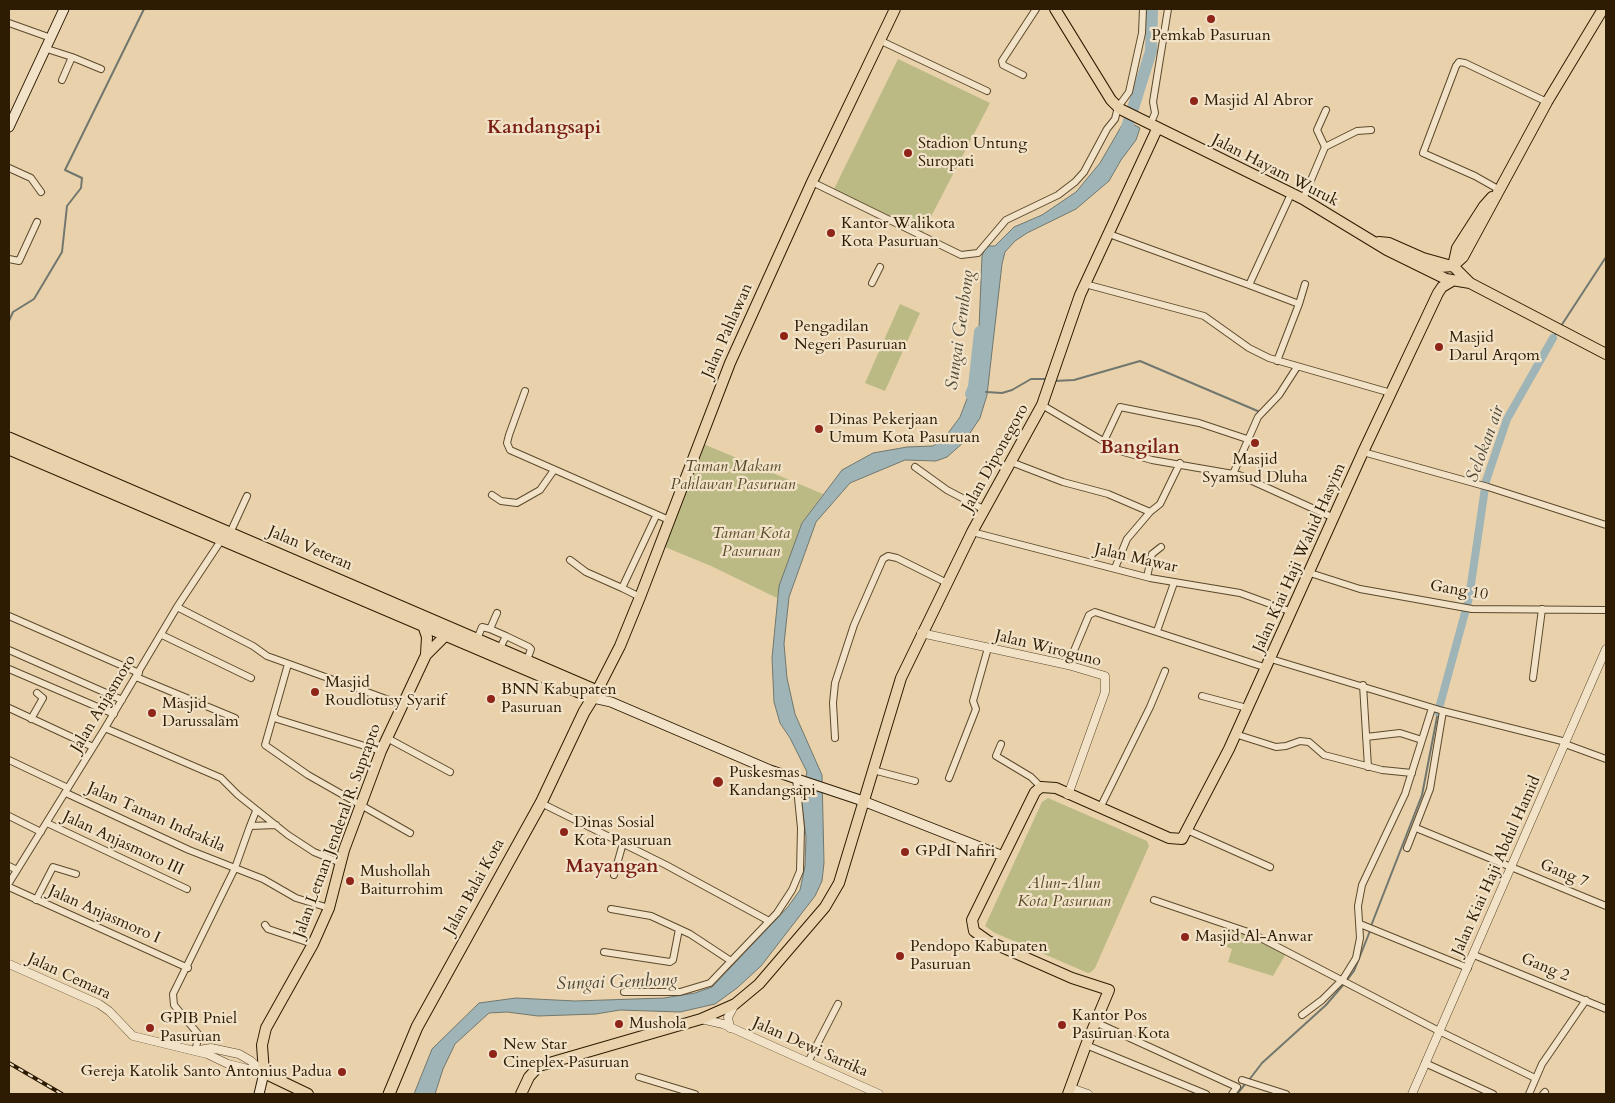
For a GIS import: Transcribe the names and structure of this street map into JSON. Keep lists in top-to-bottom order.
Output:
{
  "streets": {
    "highway": ["Jalan Veteran", "Jalan Balai Kota"],
    "main road": [
      "Jalan Hayam Wuruk",
      "Jalan Pahlawan",
      "Jalan Diponegoro",
      "Jalan Kiai Haji Wahid Hasyim",
      "Jalan Letnan Jenderal R. Suprapto"
    ],
    "street": [
      "Jalan Mawar",
      "Gang 10",
      "Jalan Wiroguno",
      "Jalan Anjasmoro",
      "Jalan Taman Indrakila",
      "Jalan Anjasmoro III",
      "Jalan Kiai Haji Abdul Hamid",
      "Gang 7",
      "Jalan Anjasmoro I",
      "Gang 2",
      "Jalan Cemara",
      "Jalan Dewi Sartika"
    ]
  },
  "crossings": [
    ["Jalan Hayam Wuruk", "Jalan Diponegoro"],
    ["Jalan Hayam Wuruk", "Jalan Kiai Haji Wahid Hasyim"],
    ["Jalan Pahlawan", "Jalan Veteran"],
    ["Jalan Pahlawan", "Jalan Balai Kota"],
    ["Jalan Diponegoro", "Jalan Mawar"],
    ["Jalan Diponegoro", "Jalan Wiroguno"],
    ["Jalan Diponegoro", "Jalan Dewi Sartika"],
    ["Jalan Veteran", "Jalan Anjasmoro"],
    ["Jalan Veteran", "Jalan Balai Kota"],
    ["Jalan Kiai Haji Wahid Hasyim", "Jalan Mawar"],
    ["Jalan Kiai Haji Wahid Hasyim", "Gang 10"],
    ["Jalan Anjasmoro", "Jalan Taman Indrakila"],
    ["Jalan Anjasmoro", "Jalan Anjasmoro III"],
    ["Jalan Anjasmoro", "Jalan Anjasmoro I"],
    ["Jalan Taman Indrakila", "Jalan Letnan Jenderal R. Suprapto"],
    ["Jalan Letnan Jenderal R. Suprapto", "Jalan Cemara"],
    ["Jalan Kiai Haji Abdul Hamid", "Gang 7"],
    ["Jalan Kiai Haji Abdul Hamid", "Gang 2"]
  ],
  "districts": ["Kandangsapi", "Bangilan", "Mayangan"],
  "water": ["Sungai Gembong", "Selokan air"],
  "parks": ["Taman Makam Pahlawan Pasuruan", "Taman Kota Pasuruan", "Alun-Alun Kota Pasuruan"],
  "places": [
    "Pemkab Pasuruan",
    "Masjid Al Abror",
    "Stadion Untung Suropati",
    "Kantor Walikota Kota Pasuruan",
    "Pengadilan Negeri Pasuruan",
    "Masjid Darul Arqom",
    "Dinas Pekerjaan Umum Kota Pasuruan",
    "Masjid Syamsud Dluha",
    "Masjid Roudlotusy Syarif",
    "BNN Kabupaten Pasuruan",
    "Masjid Darussalam",
    "Puskesmas Kandangsapi",
    "Dinas Sosial Kota Pasuruan",
    "GPdI Nafiri",
    "Mushollah Baiturrohim",
    "Masjid Al-Anwar",
    "Pendopo Kabupaten Pasuruan",
    "Mushola",
    "Kantor Pos Pasuruan Kota",
    "GPIB Pniel Pasuruan",
    "New Star Cineplex Pasuruan",
    "Gereja Katolik Santo Antonius Padua"
  ]
}
